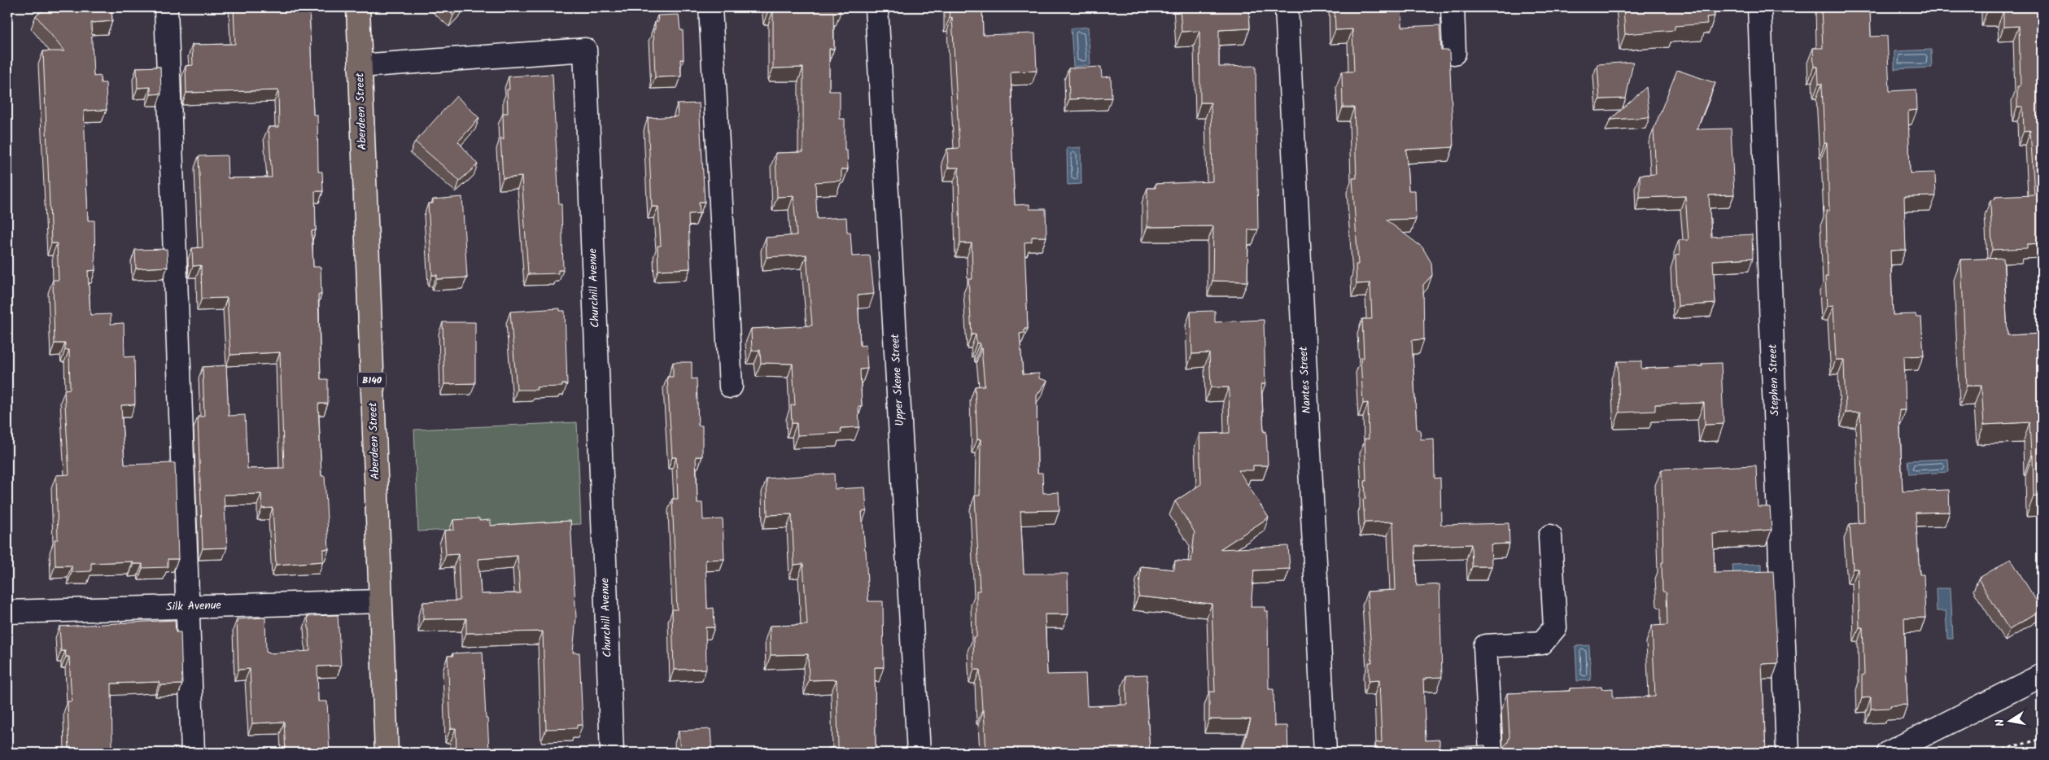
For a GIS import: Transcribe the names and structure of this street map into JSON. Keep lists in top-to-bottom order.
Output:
{
  "streets": {
    "main road": ["Aberdeen Street", "B140"],
    "street": [
      "Churchill Avenue",
      "Upper Skene Street",
      "Nantes Street",
      "Stephen Street",
      "Silk Avenue"
    ]
  },
  "crossings": [
    ["Aberdeen Street", "Churchill Avenue"],
    ["Aberdeen Street", "Silk Avenue"]
  ],
  "north": "left"
}
